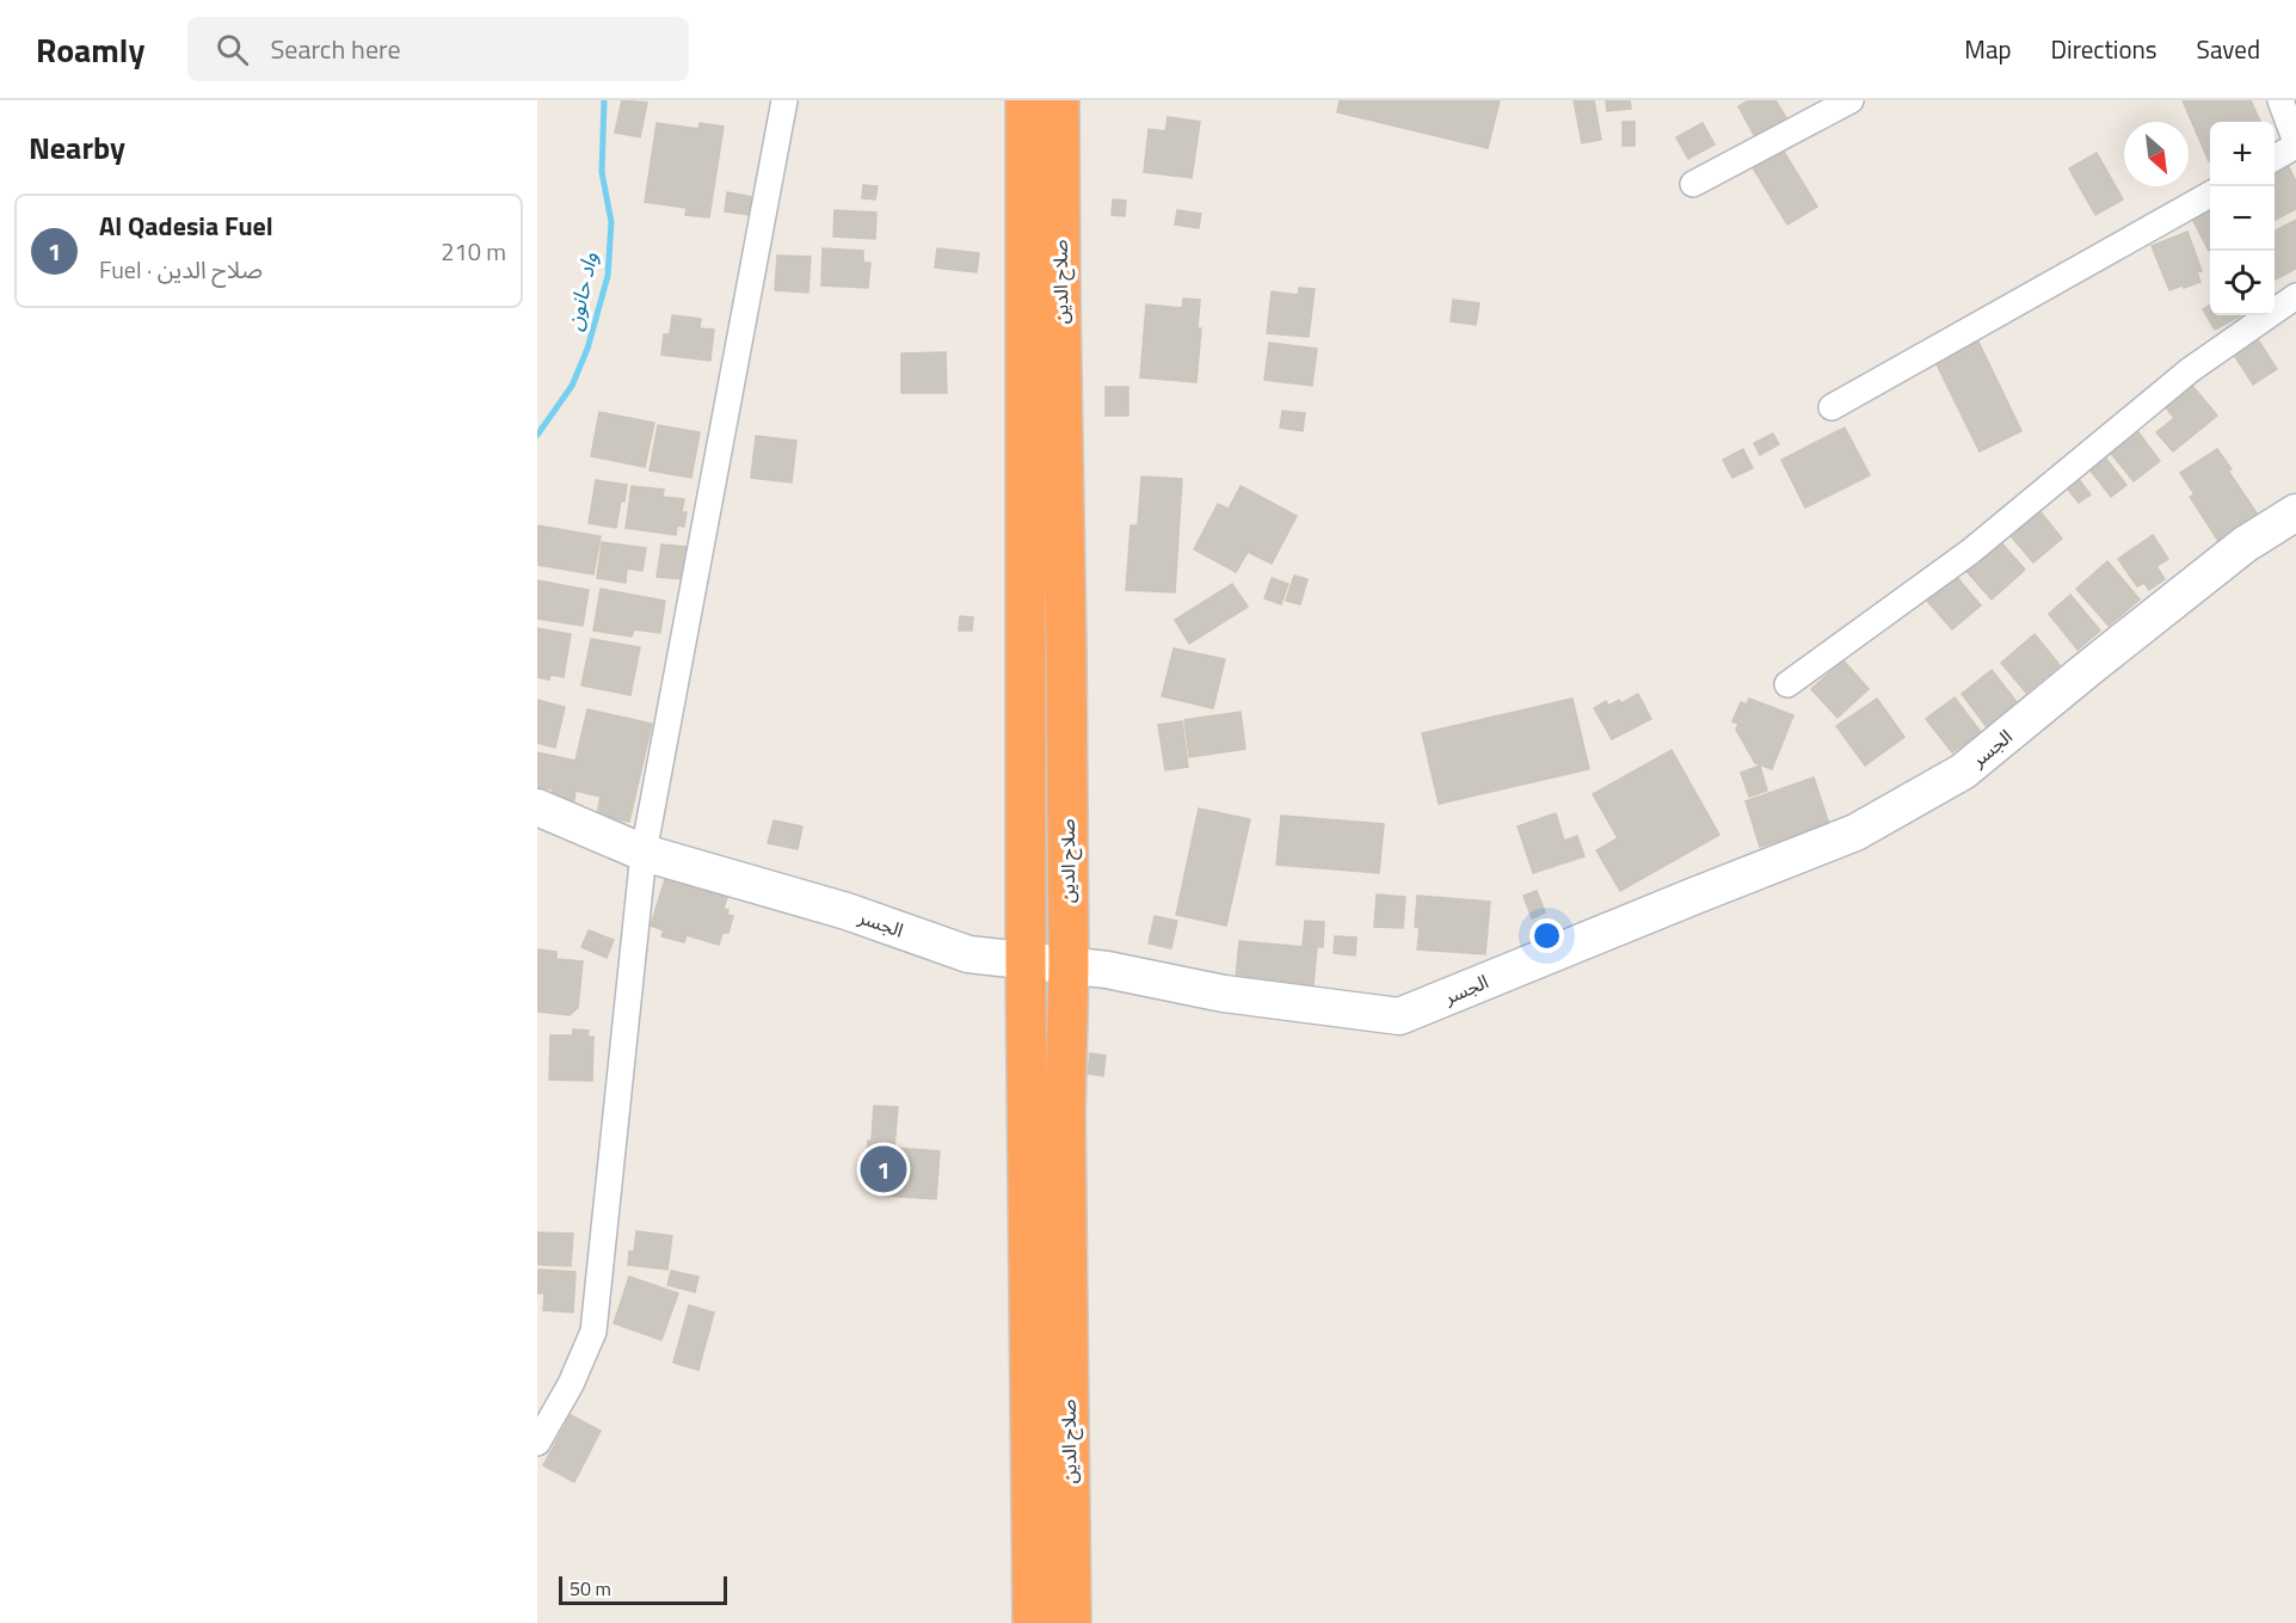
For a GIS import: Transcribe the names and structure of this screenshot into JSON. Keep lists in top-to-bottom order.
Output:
{
  "streets": {
    "highway": ["صلاح الدين"],
    "street": ["الجسر"]
  },
  "crossings": [
    ["صلاح الدين", "الجسر"]
  ],
  "water": ["واد حانون"],
  "scale_bar": "50 m",
  "north": "bottom right",
  "page": {
    "header": "Roamly",
    "search": "Search here",
    "nav": ["Map", "Directions", "Saved"],
    "heading": "Nearby",
    "map_buttons": ["+", "−"],
    "list": [
      {
        "mark": "1",
        "name": "Al Qadesia Fuel",
        "note": "Fuel · صلاح الدين",
        "value": "210 m"
      }
    ],
    "pins": "1",
    "scale": "50 m"
  }
}
